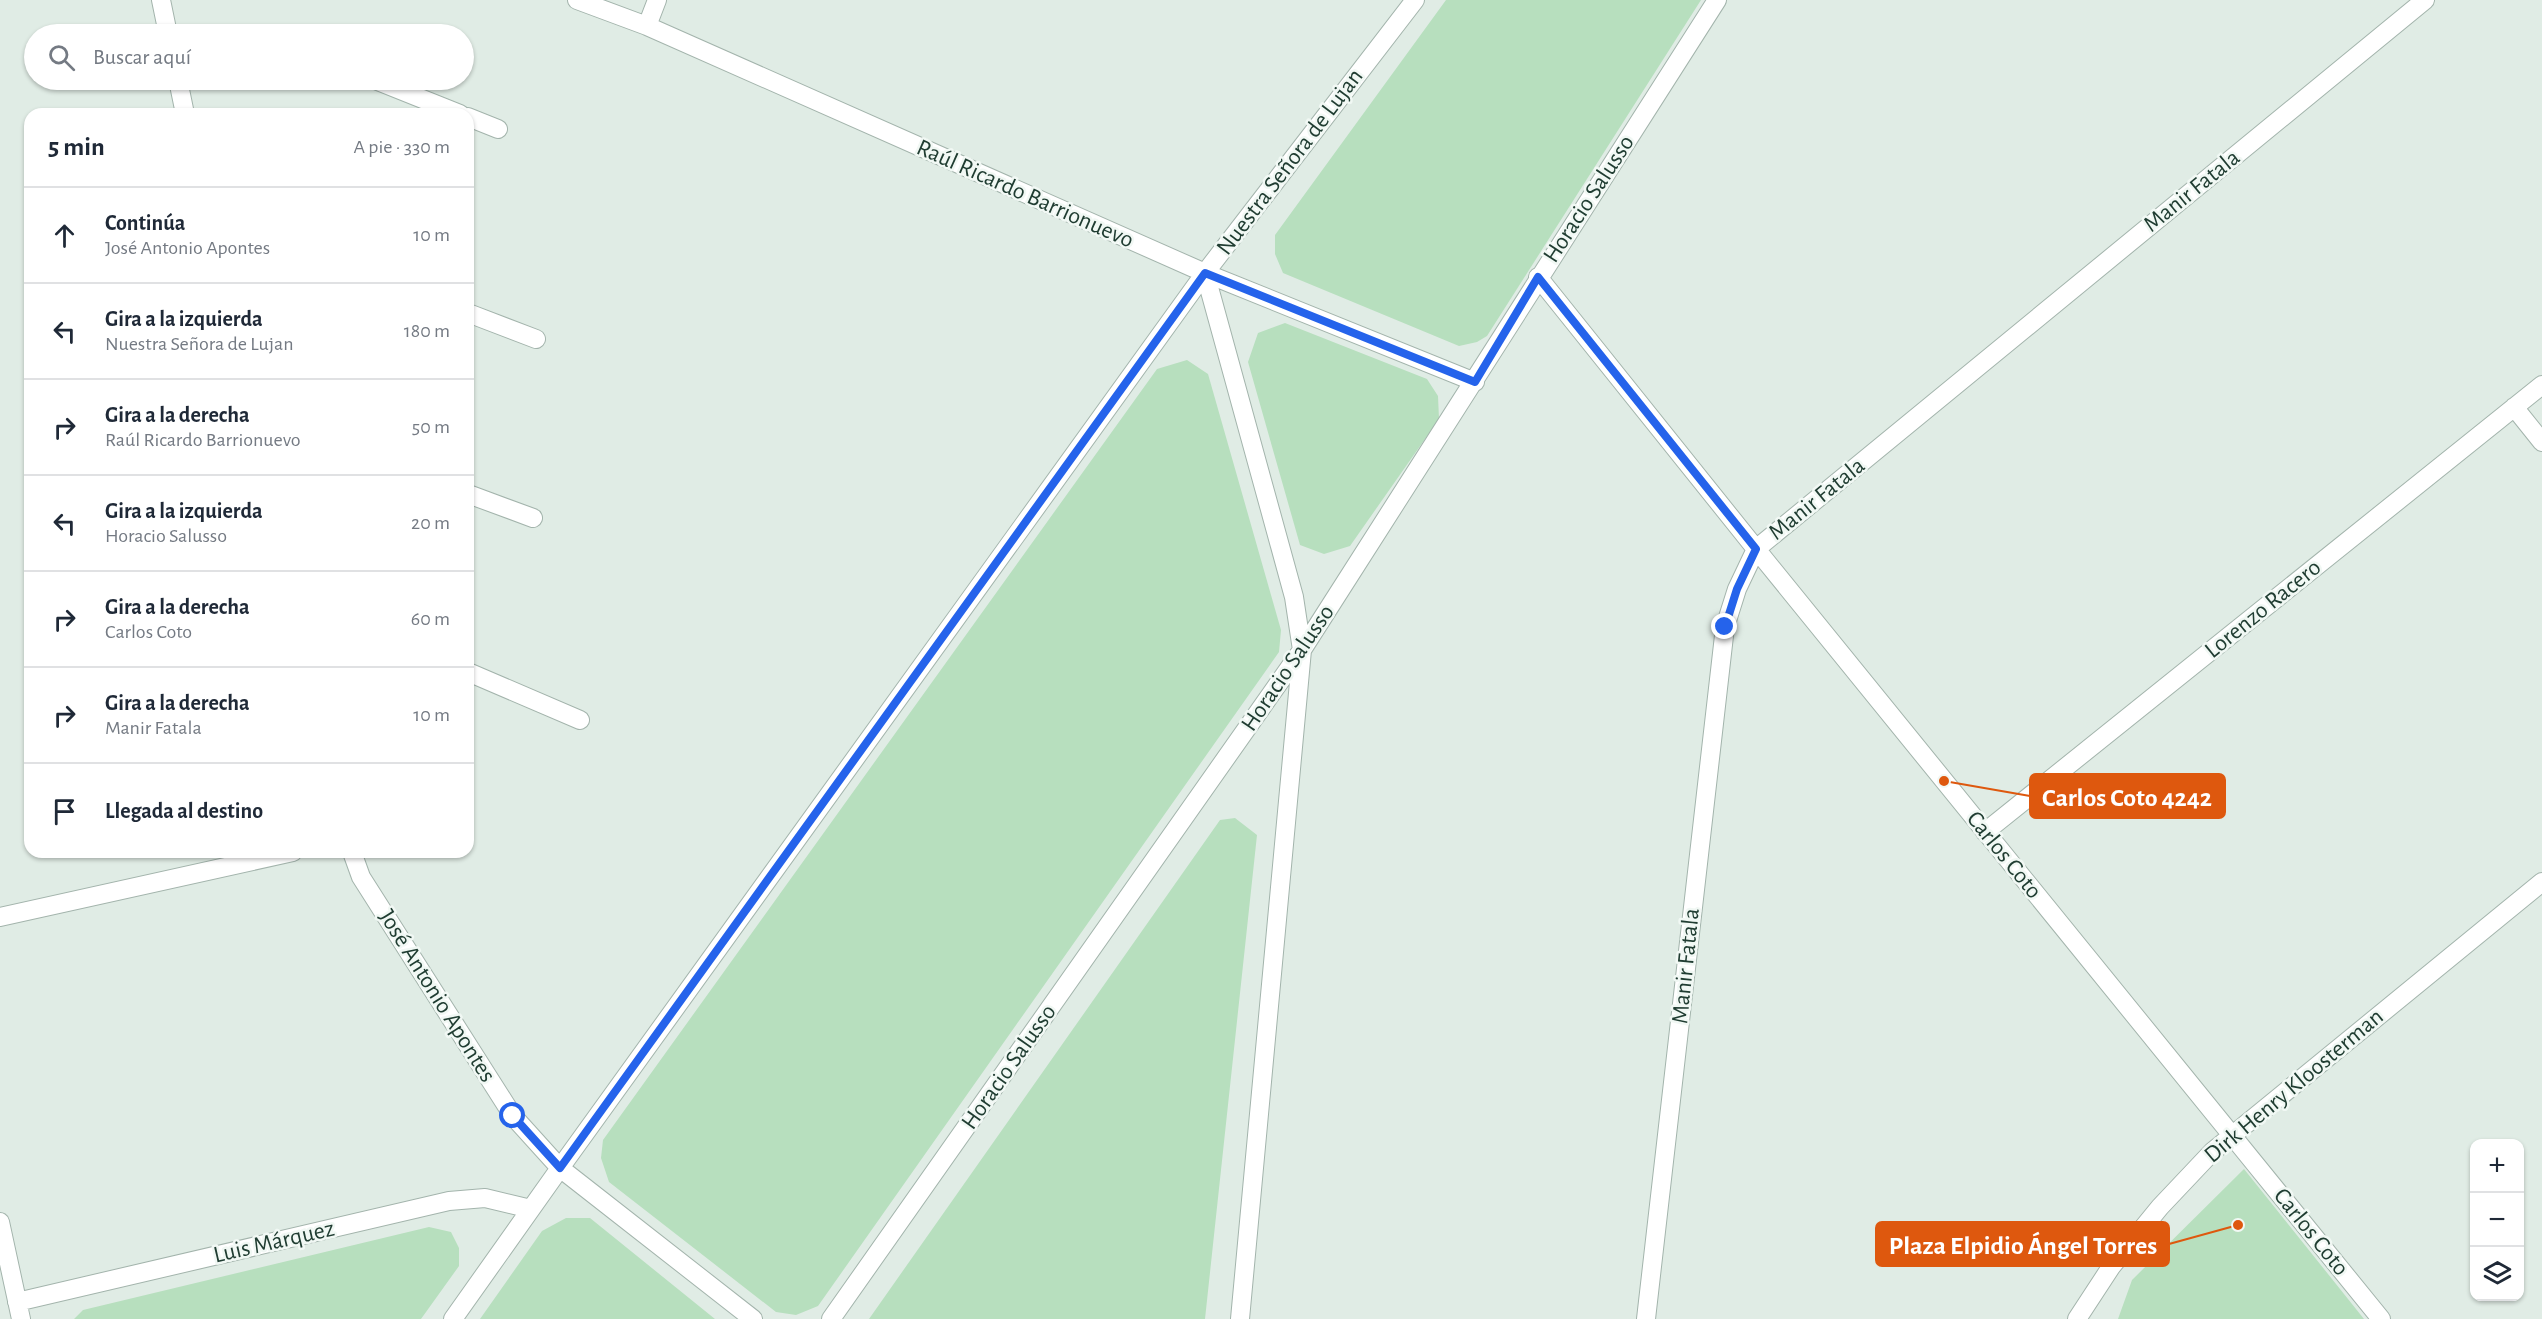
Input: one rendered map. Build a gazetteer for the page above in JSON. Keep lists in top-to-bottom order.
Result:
{
  "streets": {
    "street": [
      "Nuestra Señora de Lujan",
      "Manir Fatala",
      "Raúl Ricardo Barrionuevo",
      "Horacio Salusso",
      "Lorenzo Racero",
      "Carlos Coto",
      "José Antonio Apontes",
      "Dirk Henry Kloosterman",
      "Luis Márquez"
    ]
  },
  "crossings": [
    ["Nuestra Señora de Lujan", "Raúl Ricardo Barrionuevo"],
    ["Nuestra Señora de Lujan", "José Antonio Apontes"],
    ["Nuestra Señora de Lujan", "Luis Márquez"],
    ["Manir Fatala", "Carlos Coto"],
    ["Raúl Ricardo Barrionuevo", "Horacio Salusso"],
    ["Horacio Salusso", "Carlos Coto"],
    ["Lorenzo Racero", "Carlos Coto"],
    ["Carlos Coto", "Dirk Henry Kloosterman"]
  ],
  "places": ["Carlos Coto 4242", "Plaza Elpidio Ángel Torres"],
  "page": {
    "search": "Buscar aquí",
    "heading": ["5 min", "A pie · 330 m"],
    "list": [
      ["Continúa", "José Antonio Apontes", "10 m"],
      ["Gira a la izquierda", "Nuestra Señora de Lujan", "180 m"],
      ["Gira a la derecha", "Raúl Ricardo Barrionuevo", "50 m"],
      ["Gira a la izquierda", "Horacio Salusso", "20 m"],
      ["Gira a la derecha", "Carlos Coto", "60 m"],
      ["Gira a la derecha", "Manir Fatala", "10 m"],
      "Llegada al destino"
    ],
    "map_buttons": ["+", "−"]
  }
}
